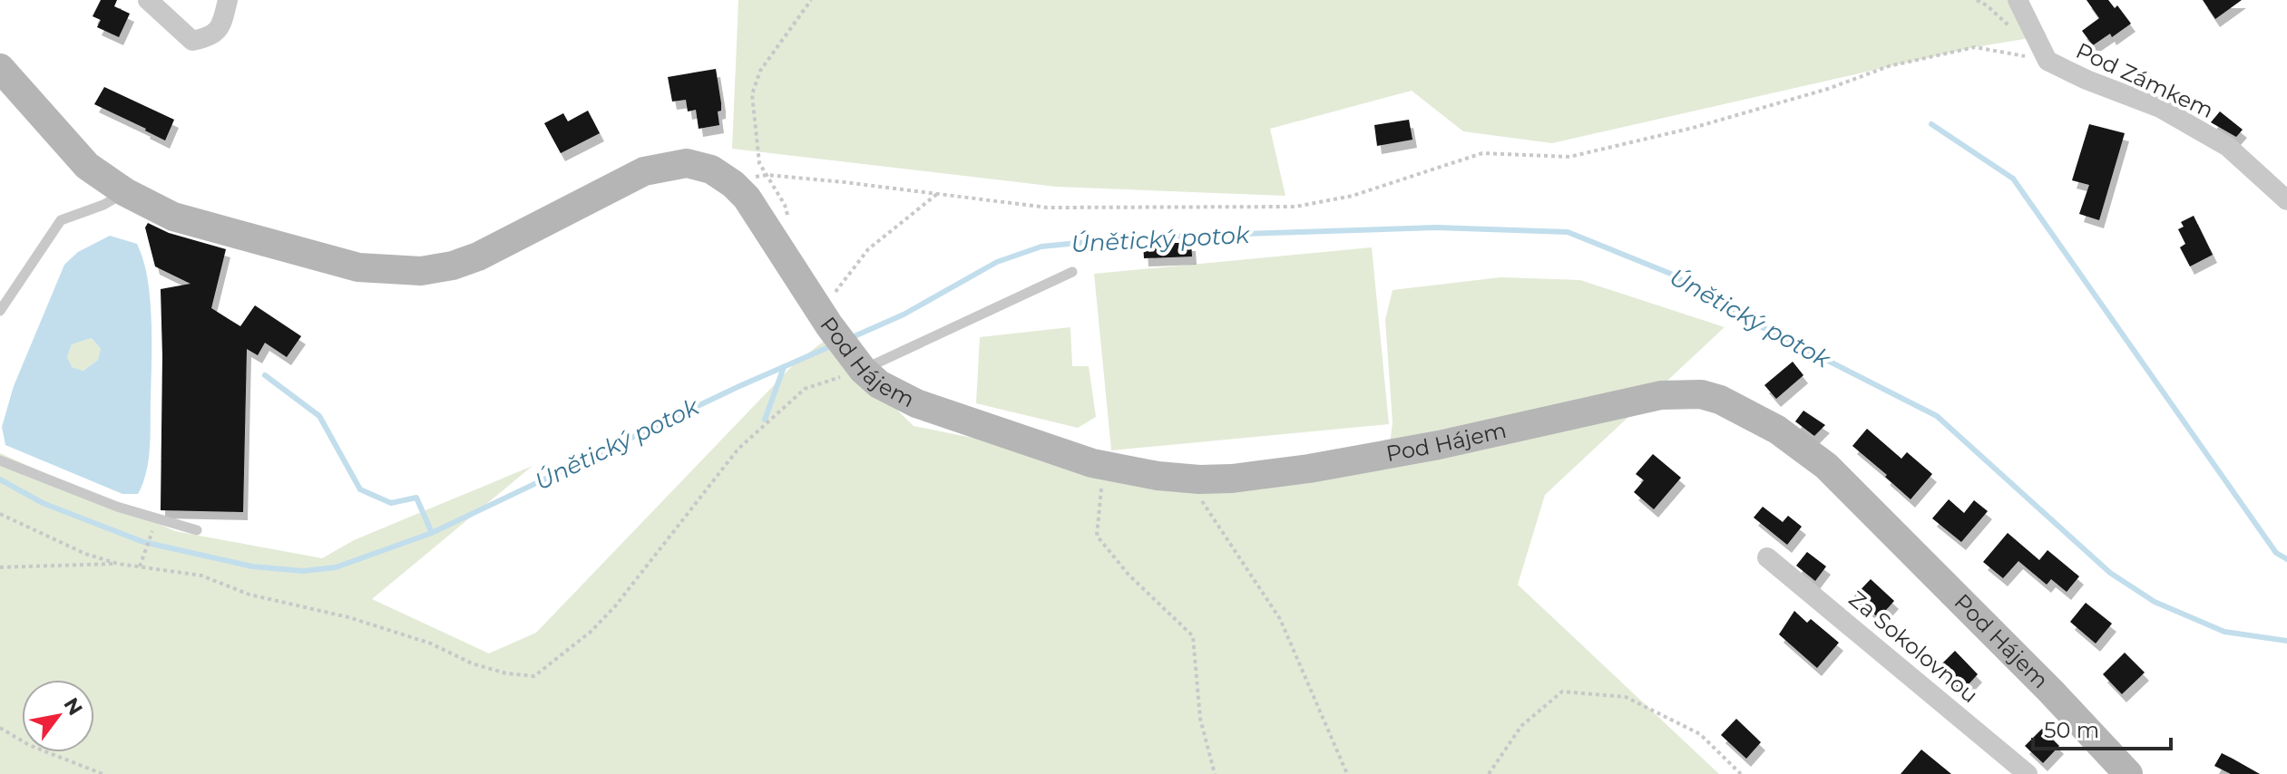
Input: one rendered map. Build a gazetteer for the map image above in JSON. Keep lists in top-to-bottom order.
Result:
{
  "streets": {
    "street": ["Pod Zámkem", "Pod Hájem", "Za Sokolovnou"]
  },
  "water": ["Únětický potok"],
  "scale_bar": "50 m",
  "north": "top right"
}
